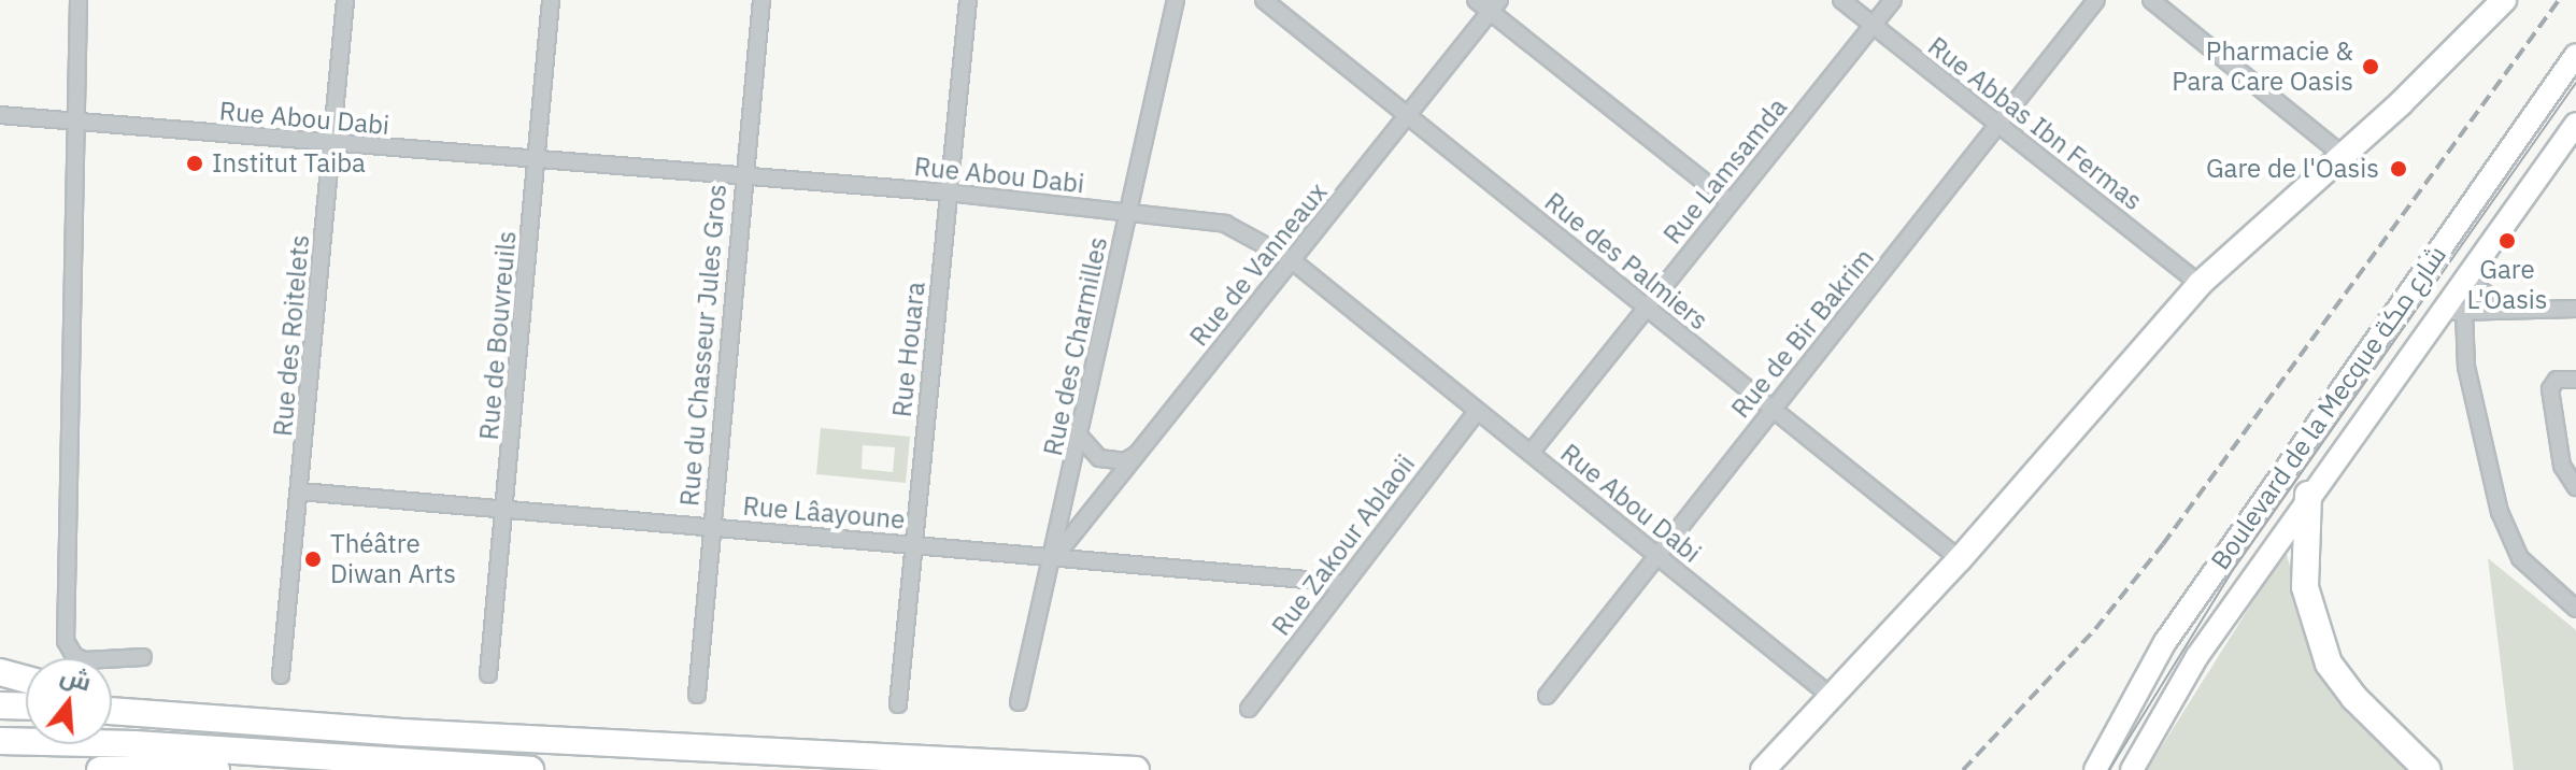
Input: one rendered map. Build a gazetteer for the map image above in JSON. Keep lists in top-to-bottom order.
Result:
{
  "streets": {
    "main road": ["Boulevard de la Mecque شارع مكة"],
    "street": [
      "Rue Abou Dabi",
      "Rue Abbas Ibn Fermas",
      "Rue Lamsamda",
      "Rue des Palmiers",
      "Rue de Vanneaux",
      "Rue de Bir Bakrim",
      "Rue des Roitelets",
      "Rue de Bouvreuils",
      "Rue du Chasseur Jules Gros",
      "Rue des Charmilles",
      "Rue Houara",
      "Rue Lâayoune",
      "Rue Zakour Ablaoii"
    ]
  },
  "crossings": [
    ["Rue Abou Dabi", "Rue Lamsamda"],
    ["Rue Abou Dabi", "Rue de Vanneaux"],
    ["Rue Abou Dabi", "Rue de Bir Bakrim"],
    ["Rue Abou Dabi", "Rue des Roitelets"],
    ["Rue Abou Dabi", "Rue de Bouvreuils"],
    ["Rue Abou Dabi", "Rue du Chasseur Jules Gros"],
    ["Rue Abou Dabi", "Rue des Charmilles"],
    ["Rue Abou Dabi", "Rue Houara"],
    ["Rue Abou Dabi", "Rue Zakour Ablaoii"],
    ["Rue Abbas Ibn Fermas", "Rue Lamsamda"],
    ["Rue Abbas Ibn Fermas", "Rue de Bir Bakrim"],
    ["Rue Lamsamda", "Rue des Palmiers"],
    ["Rue des Palmiers", "Rue de Vanneaux"],
    ["Rue des Palmiers", "Rue de Bir Bakrim"],
    ["Rue de Vanneaux", "Rue des Charmilles"],
    ["Rue de Vanneaux", "Rue Lâayoune"],
    ["Rue des Roitelets", "Rue Lâayoune"],
    ["Rue de Bouvreuils", "Rue Lâayoune"],
    ["Rue du Chasseur Jules Gros", "Rue Lâayoune"],
    ["Rue des Charmilles", "Rue Lâayoune"],
    ["Rue Houara", "Rue Lâayoune"],
    ["Rue Lâayoune", "Rue Zakour Ablaoii"]
  ],
  "places": [
    "Pharmacie & Para Care Oasis",
    "Institut Taiba",
    "Gare de l'Oasis",
    "Gare L'Oasis",
    "Théâtre Diwan Arts"
  ],
  "north": "top"
}
